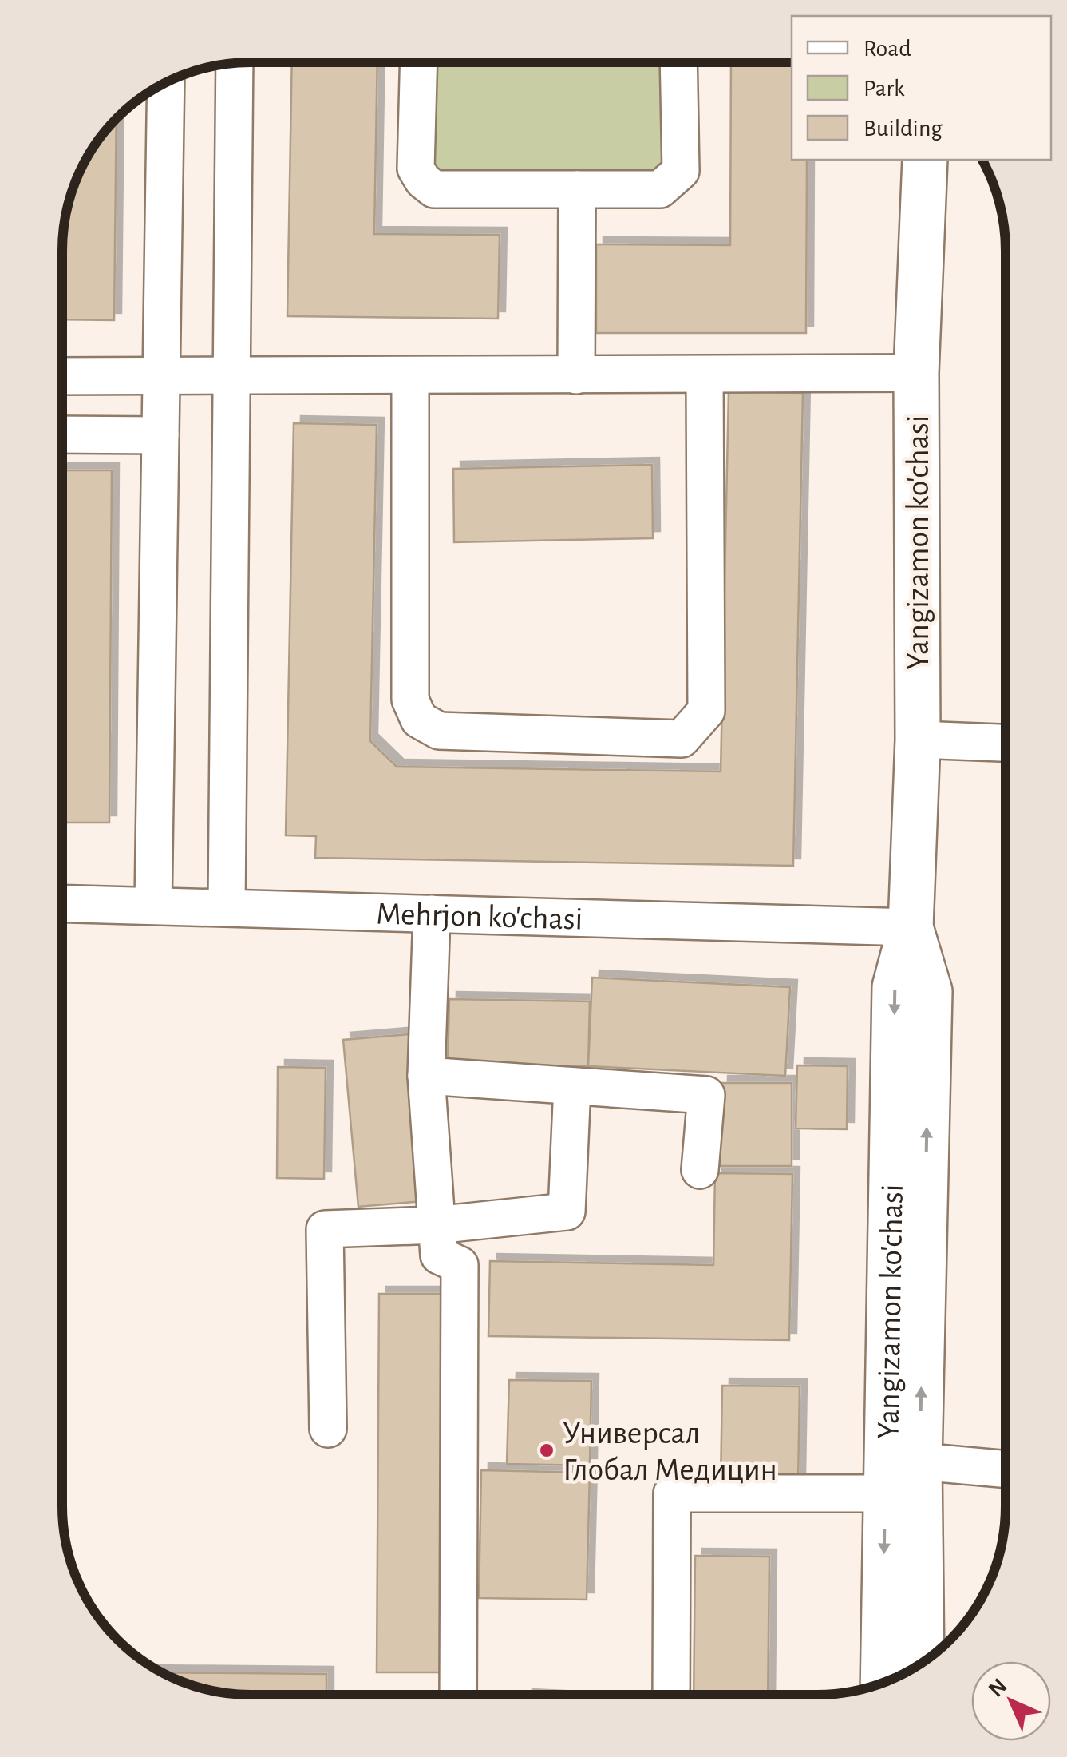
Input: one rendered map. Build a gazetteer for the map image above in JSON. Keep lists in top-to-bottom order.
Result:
{
  "streets": {
    "main road": ["Yangizamon ko'chasi"],
    "street": ["Mehrjon ko'chasi"]
  },
  "crossings": [
    ["Yangizamon ko'chasi", "Mehrjon ko'chasi"]
  ],
  "places": ["Универсал Глобал Медицин"],
  "legend": ["Road", "Park", "Building"],
  "north": "top left"
}
